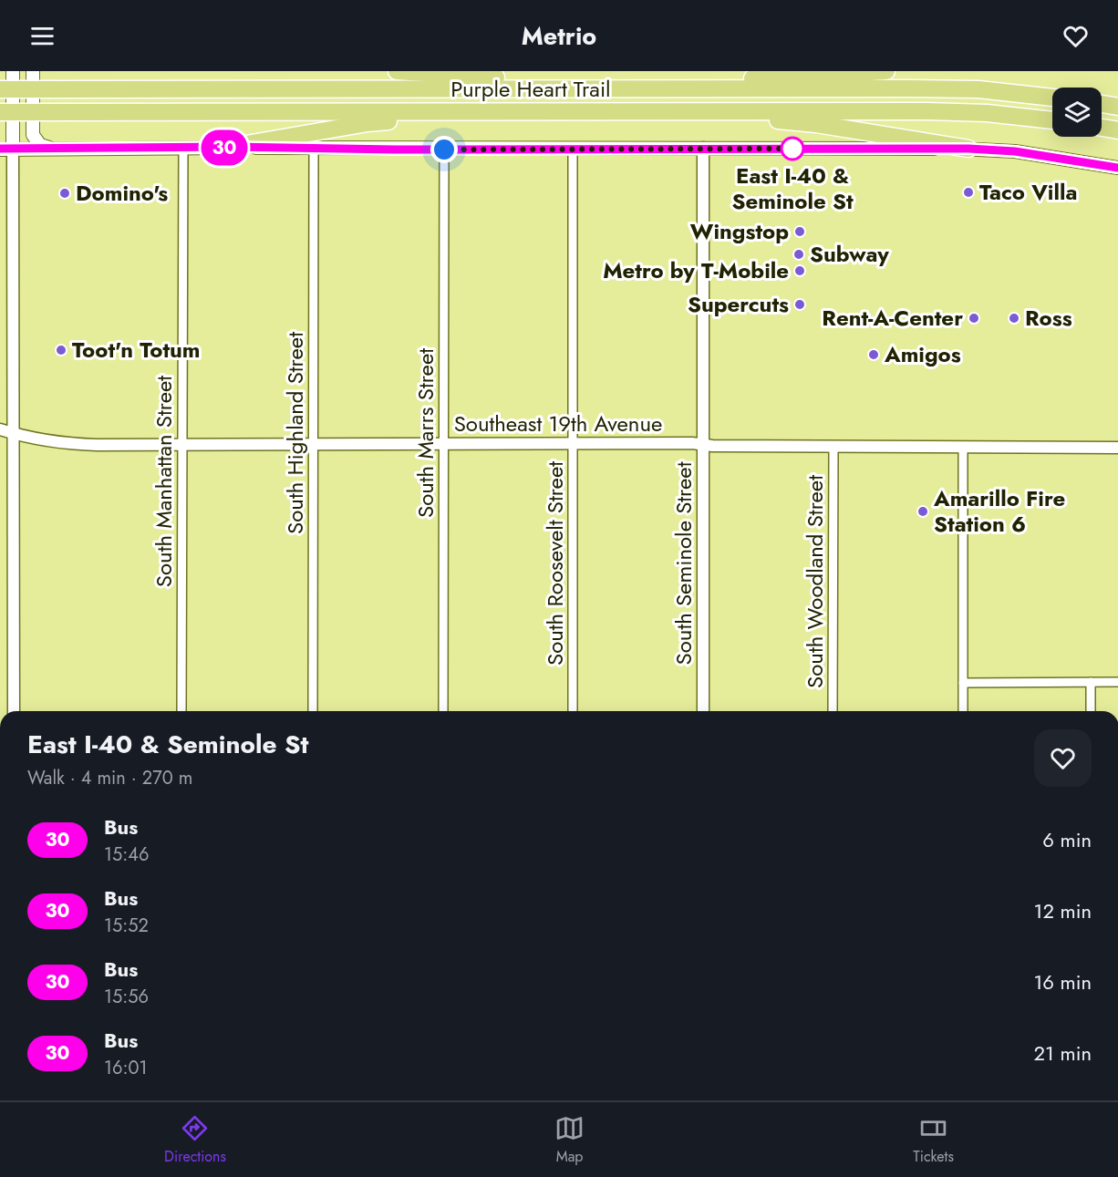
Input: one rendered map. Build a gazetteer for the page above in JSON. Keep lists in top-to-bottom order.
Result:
{
  "streets": {
    "highway": ["Purple Heart Trail"],
    "street": [
      "Southeast 19th Avenue",
      "South Highland Street",
      "South Marrs Street",
      "South Manhattan Street",
      "South Roosevelt Street",
      "South Seminole Street",
      "South Woodland Street"
    ]
  },
  "crossings": [
    ["Southeast 19th Avenue", "South Highland Street"],
    ["Southeast 19th Avenue", "South Marrs Street"],
    ["Southeast 19th Avenue", "South Manhattan Street"],
    ["Southeast 19th Avenue", "South Roosevelt Street"],
    ["Southeast 19th Avenue", "South Seminole Street"],
    ["Southeast 19th Avenue", "South Woodland Street"]
  ],
  "places": [
    "East I-40 & Seminole St",
    "Taco Villa",
    "Domino's",
    "Wingstop",
    "Subway",
    "Metro by T-Mobile",
    "Supercuts",
    "Rent-A-Center",
    "Ross",
    "Toot'n Totum",
    "Amigos",
    "Amarillo Fire Station 6"
  ],
  "lines": ["bus line 30"],
  "page": {
    "header": "Metrio",
    "on_map": "30",
    "heading": ["East I-40 & Seminole St", "Walk · 4 min · 270 m"],
    "list": [
      {
        "mark": "30",
        "name": "Bus",
        "note": "15:46",
        "value": "6 min"
      },
      {
        "mark": "30",
        "name": "Bus",
        "note": "15:52",
        "value": "12 min"
      },
      {
        "mark": "30",
        "name": "Bus",
        "note": "15:56",
        "value": "16 min"
      },
      {
        "mark": "30",
        "name": "Bus",
        "note": "16:01",
        "value": "21 min"
      }
    ],
    "tabs": ["Directions", "Map", "Tickets"]
  }
}
